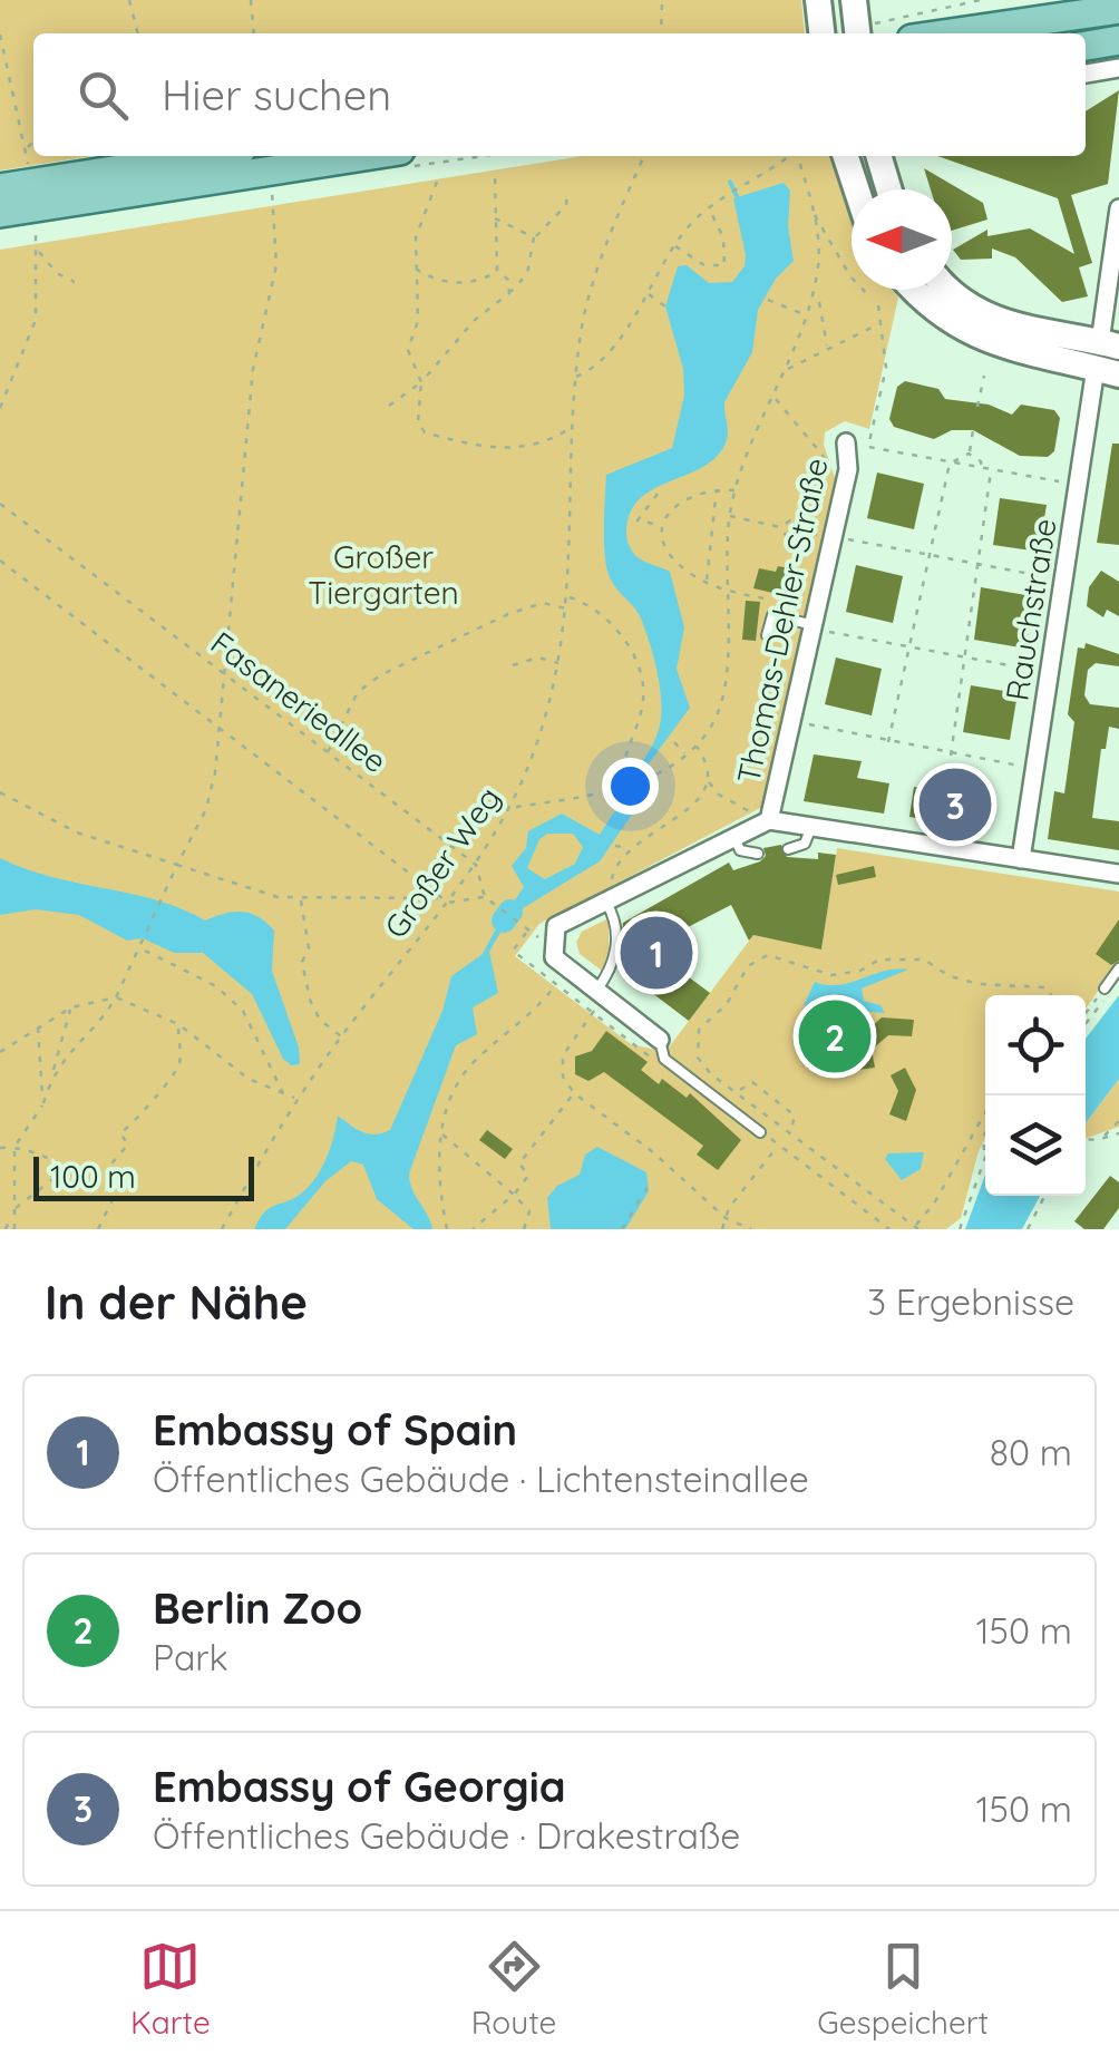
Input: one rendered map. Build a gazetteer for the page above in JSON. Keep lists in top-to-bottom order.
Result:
{
  "streets": {
    "street": ["Rauchstraße", "Thomas-Dehler-Straße"],
    "path": ["Fasanerieallee", "Großer Weg"]
  },
  "crossings": [
    ["Fasanerieallee", "Großer Weg"]
  ],
  "parks": ["Großer Tiergarten"],
  "scale_bar": "100 m",
  "north": "left",
  "page": {
    "search": "Hier suchen",
    "pins": ["3", "1", "2"],
    "scale": "100 m",
    "heading": ["In der Nähe", "3 Ergebnisse"],
    "list": [
      {
        "mark": "1",
        "name": "Embassy of Spain",
        "note": "Öffentliches Gebäude · Lichtensteinallee",
        "value": "80 m"
      },
      {
        "mark": "2",
        "name": "Berlin Zoo",
        "note": "Park",
        "value": "150 m"
      },
      {
        "mark": "3",
        "name": "Embassy of Georgia",
        "note": "Öffentliches Gebäude · Drakestraße",
        "value": "150 m"
      }
    ],
    "nav": ["Karte", "Route", "Gespeichert"]
  }
}
